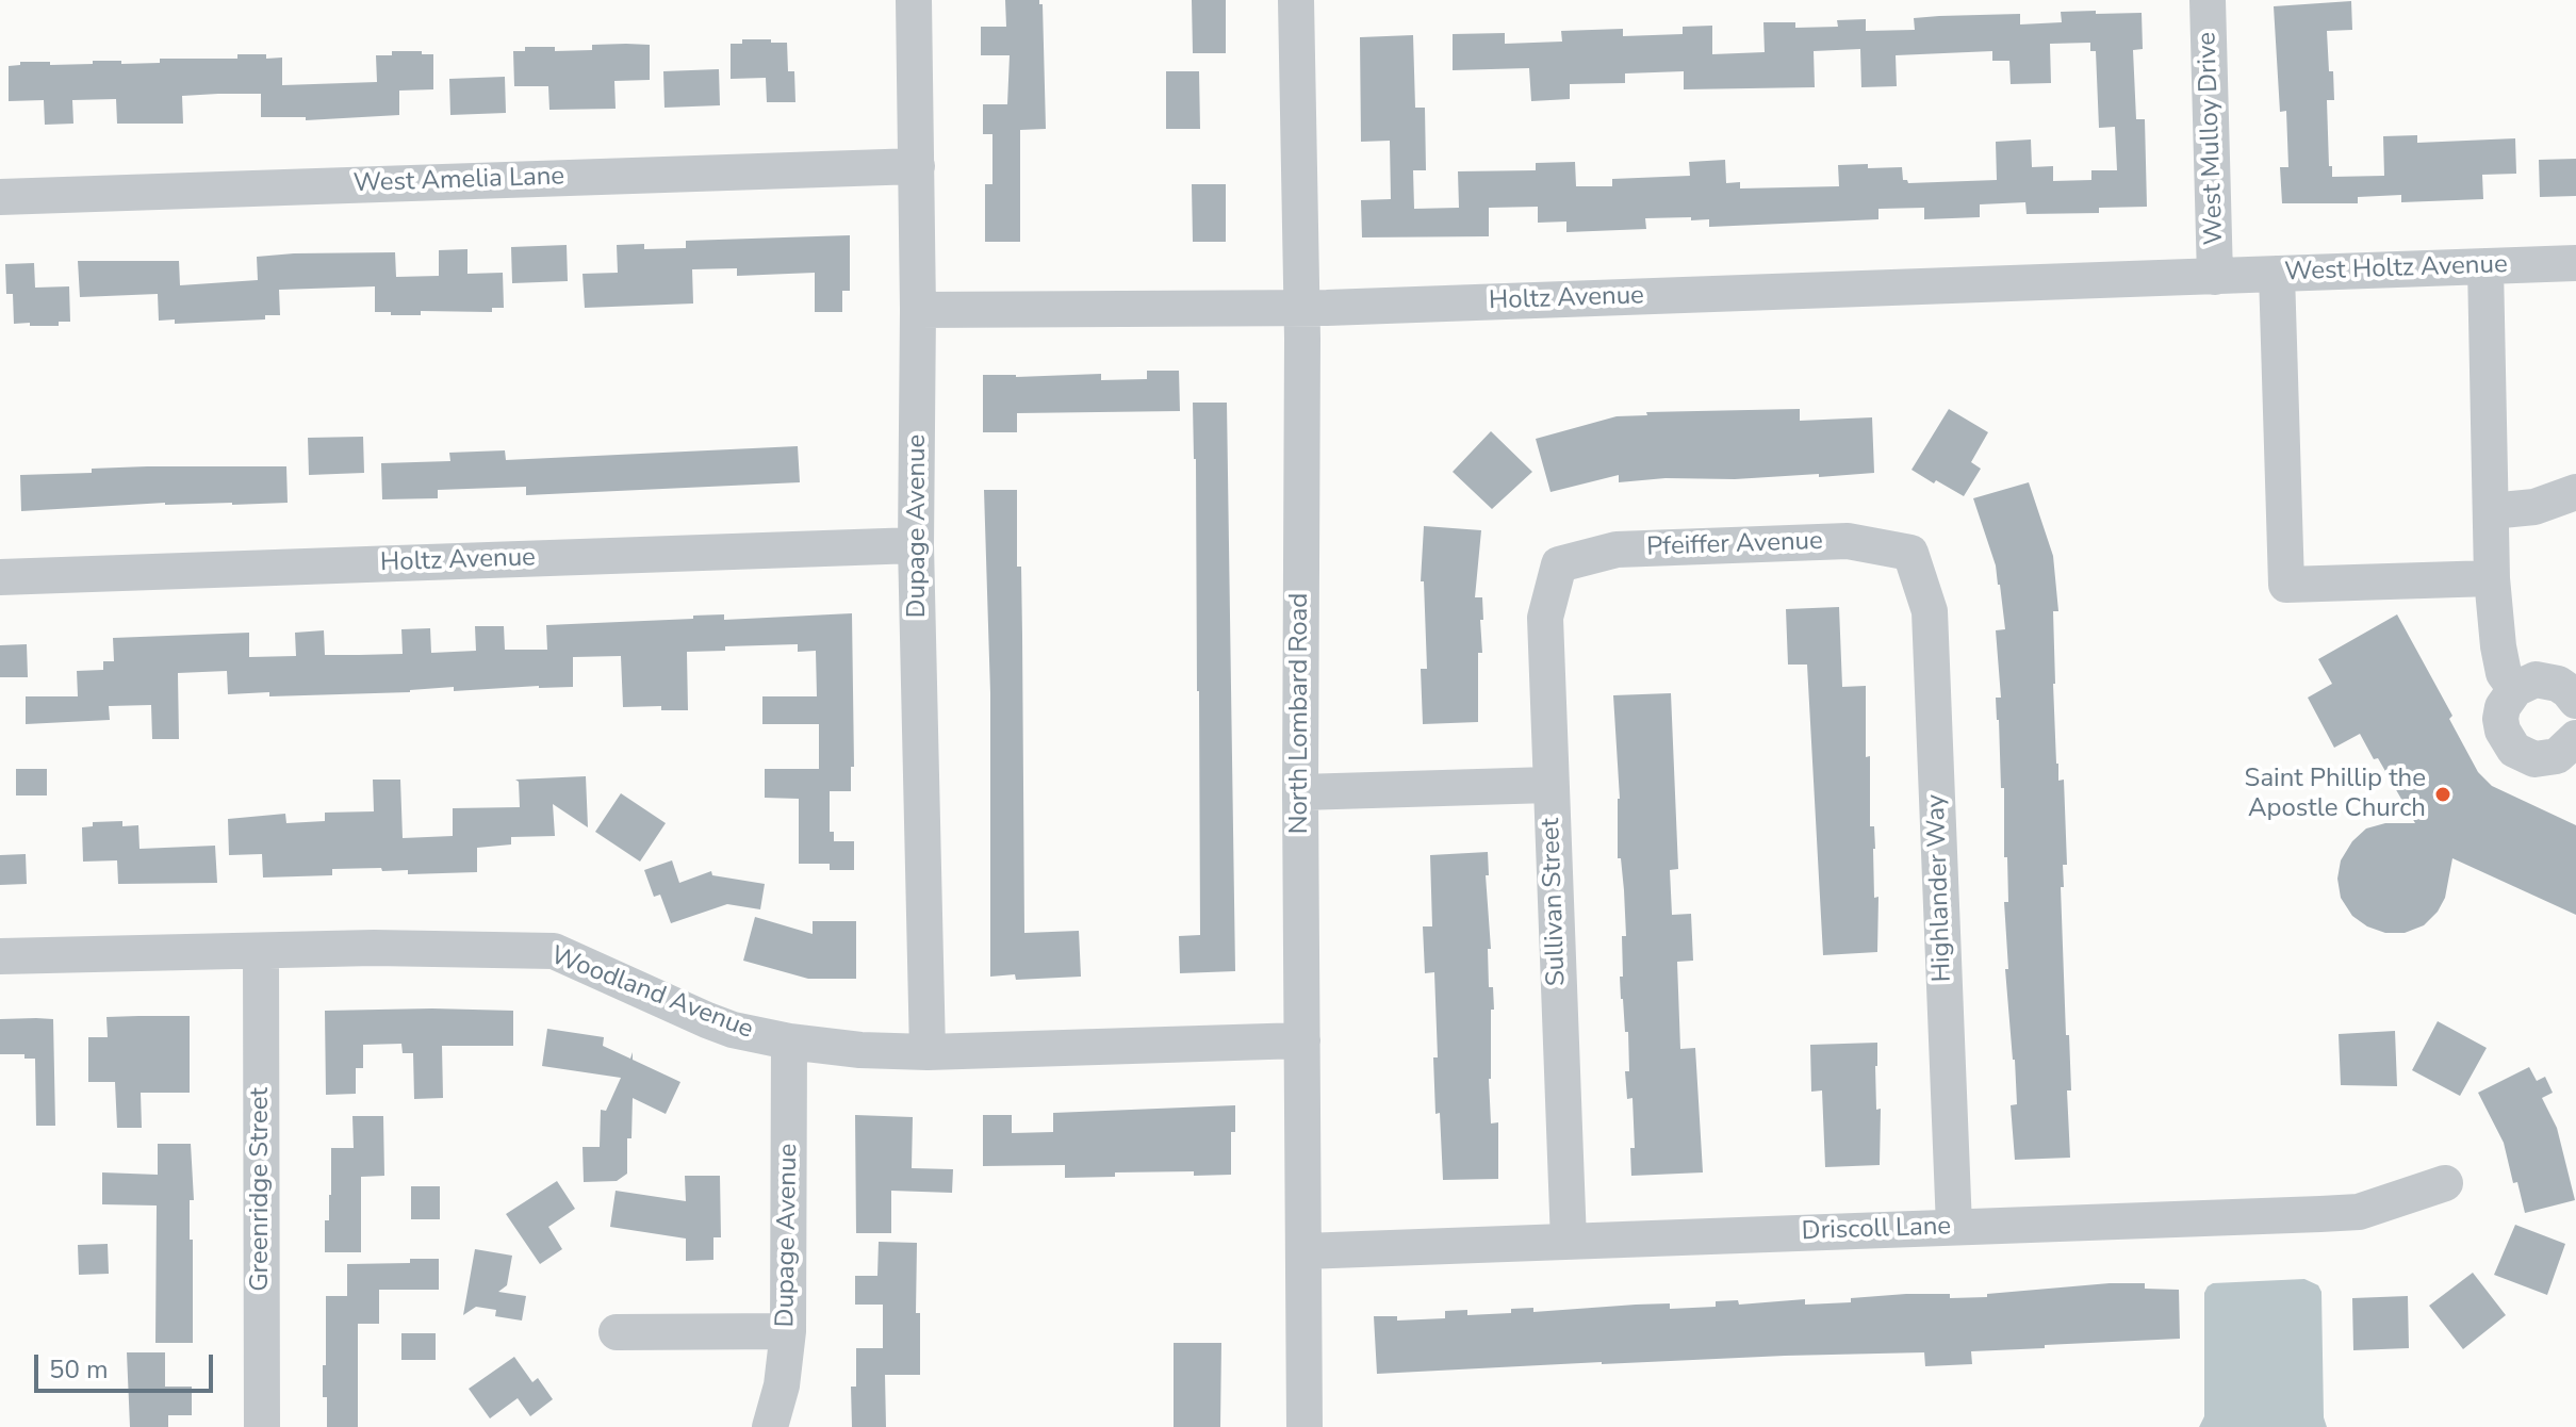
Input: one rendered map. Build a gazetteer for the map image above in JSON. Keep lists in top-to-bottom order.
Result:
{
  "streets": {
    "street": [
      "West Mulloy Drive",
      "West Amelia Lane",
      "West Holtz Avenue",
      "Holtz Avenue",
      "Dupage Avenue",
      "Pfeiffer Avenue",
      "North Lombard Road",
      "Highlander Way",
      "Sullivan Street",
      "Woodland Avenue",
      "Greenridge Street",
      "Driscoll Lane"
    ]
  },
  "crossings": [
    ["West Mulloy Drive", "West Holtz Avenue"],
    ["West Mulloy Drive", "Holtz Avenue"],
    ["West Amelia Lane", "Dupage Avenue"],
    ["West Holtz Avenue", "Holtz Avenue"],
    ["Holtz Avenue", "Dupage Avenue"],
    ["Holtz Avenue", "North Lombard Road"],
    ["Dupage Avenue", "Woodland Avenue"],
    ["Pfeiffer Avenue", "Highlander Way"],
    ["Pfeiffer Avenue", "Sullivan Street"],
    ["North Lombard Road", "Woodland Avenue"],
    ["North Lombard Road", "Driscoll Lane"],
    ["Highlander Way", "Driscoll Lane"],
    ["Sullivan Street", "Driscoll Lane"],
    ["Woodland Avenue", "Greenridge Street"]
  ],
  "places": ["Saint Phillip the Apostle Church"],
  "scale_bar": "50 m"
}
